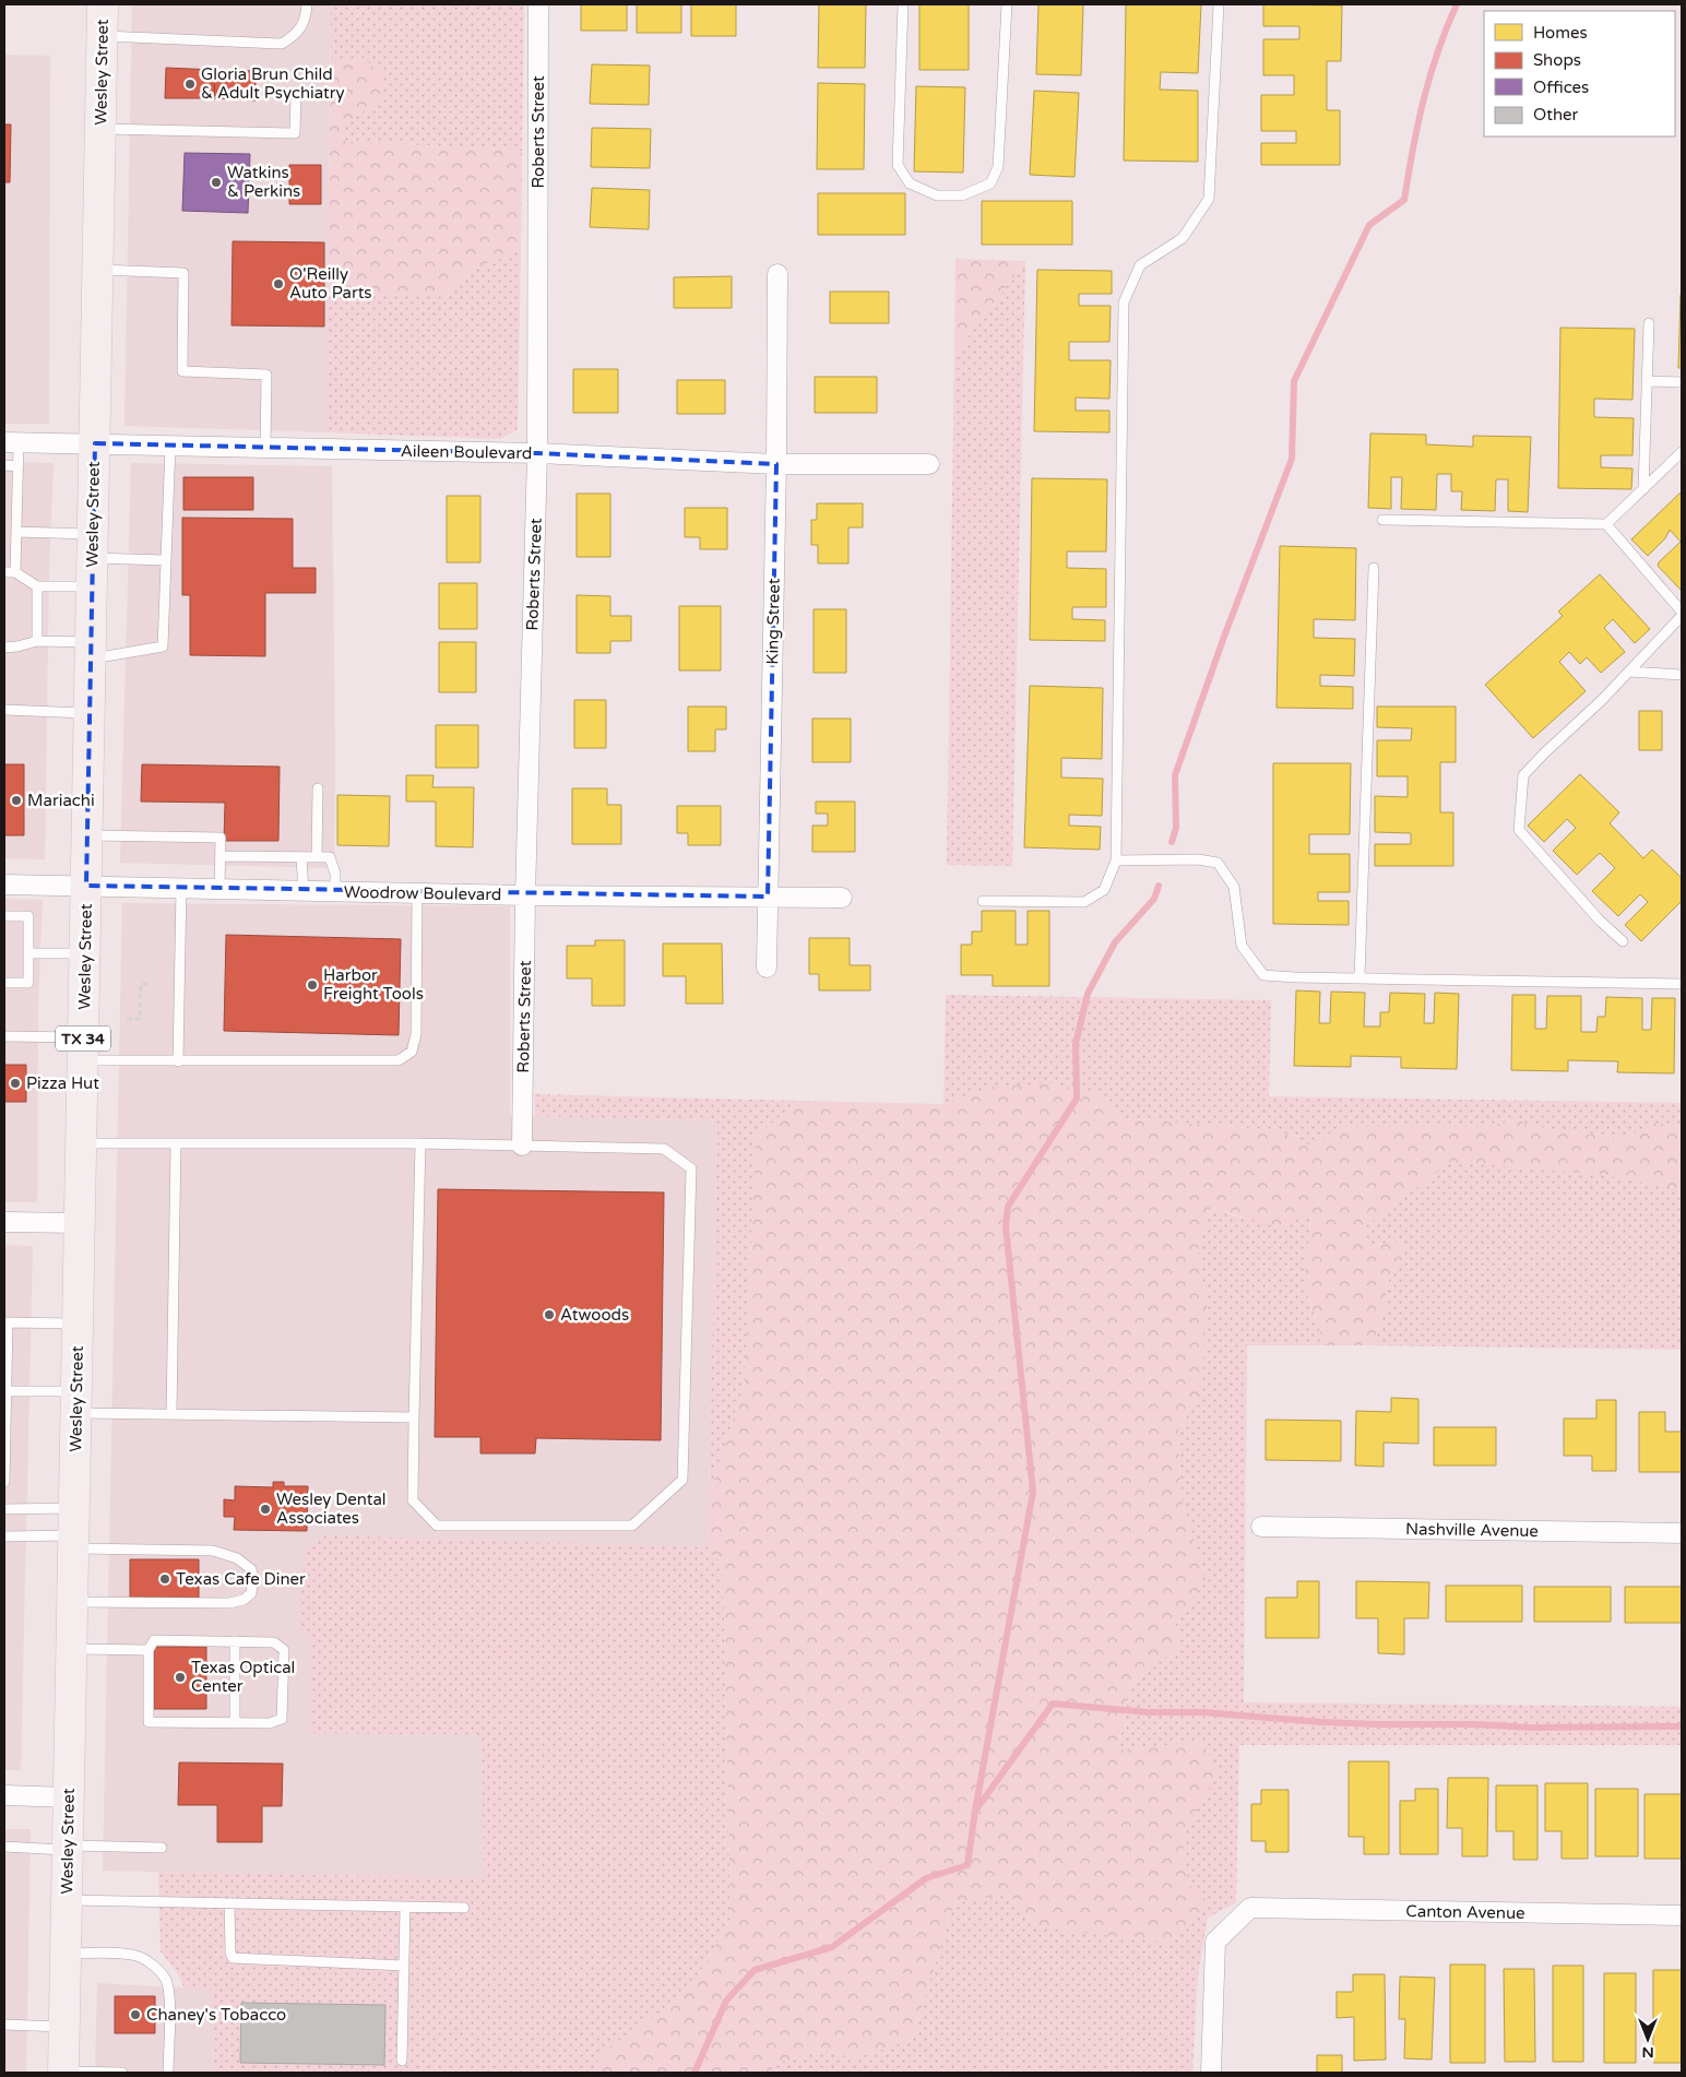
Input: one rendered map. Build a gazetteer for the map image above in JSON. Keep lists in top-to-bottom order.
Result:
{
  "streets": {
    "main road": ["Wesley Street", "TX 34"],
    "street": [
      "Roberts Street",
      "Aileen Boulevard",
      "King Street",
      "Woodrow Boulevard",
      "Nashville Avenue",
      "Canton Avenue"
    ]
  },
  "crossings": [
    ["Wesley Street", "Aileen Boulevard"],
    ["Wesley Street", "Woodrow Boulevard"],
    ["Roberts Street", "Aileen Boulevard"],
    ["Roberts Street", "Woodrow Boulevard"],
    ["Aileen Boulevard", "King Street"],
    ["King Street", "Woodrow Boulevard"]
  ],
  "places": [
    "Gloria Brun Child & Adult Psychiatry",
    "Watkins & Perkins",
    "O'Reilly Auto Parts",
    "Mariachi",
    "Harbor Freight Tools",
    "Pizza Hut",
    "Atwoods",
    "Wesley Dental Associates",
    "Texas Cafe Diner",
    "Texas Optical Center",
    "Chaney's Tobacco"
  ],
  "legend": [
    "Homes",
    "Shops",
    "Offices",
    "Other"
  ],
  "north": "bottom"
}
